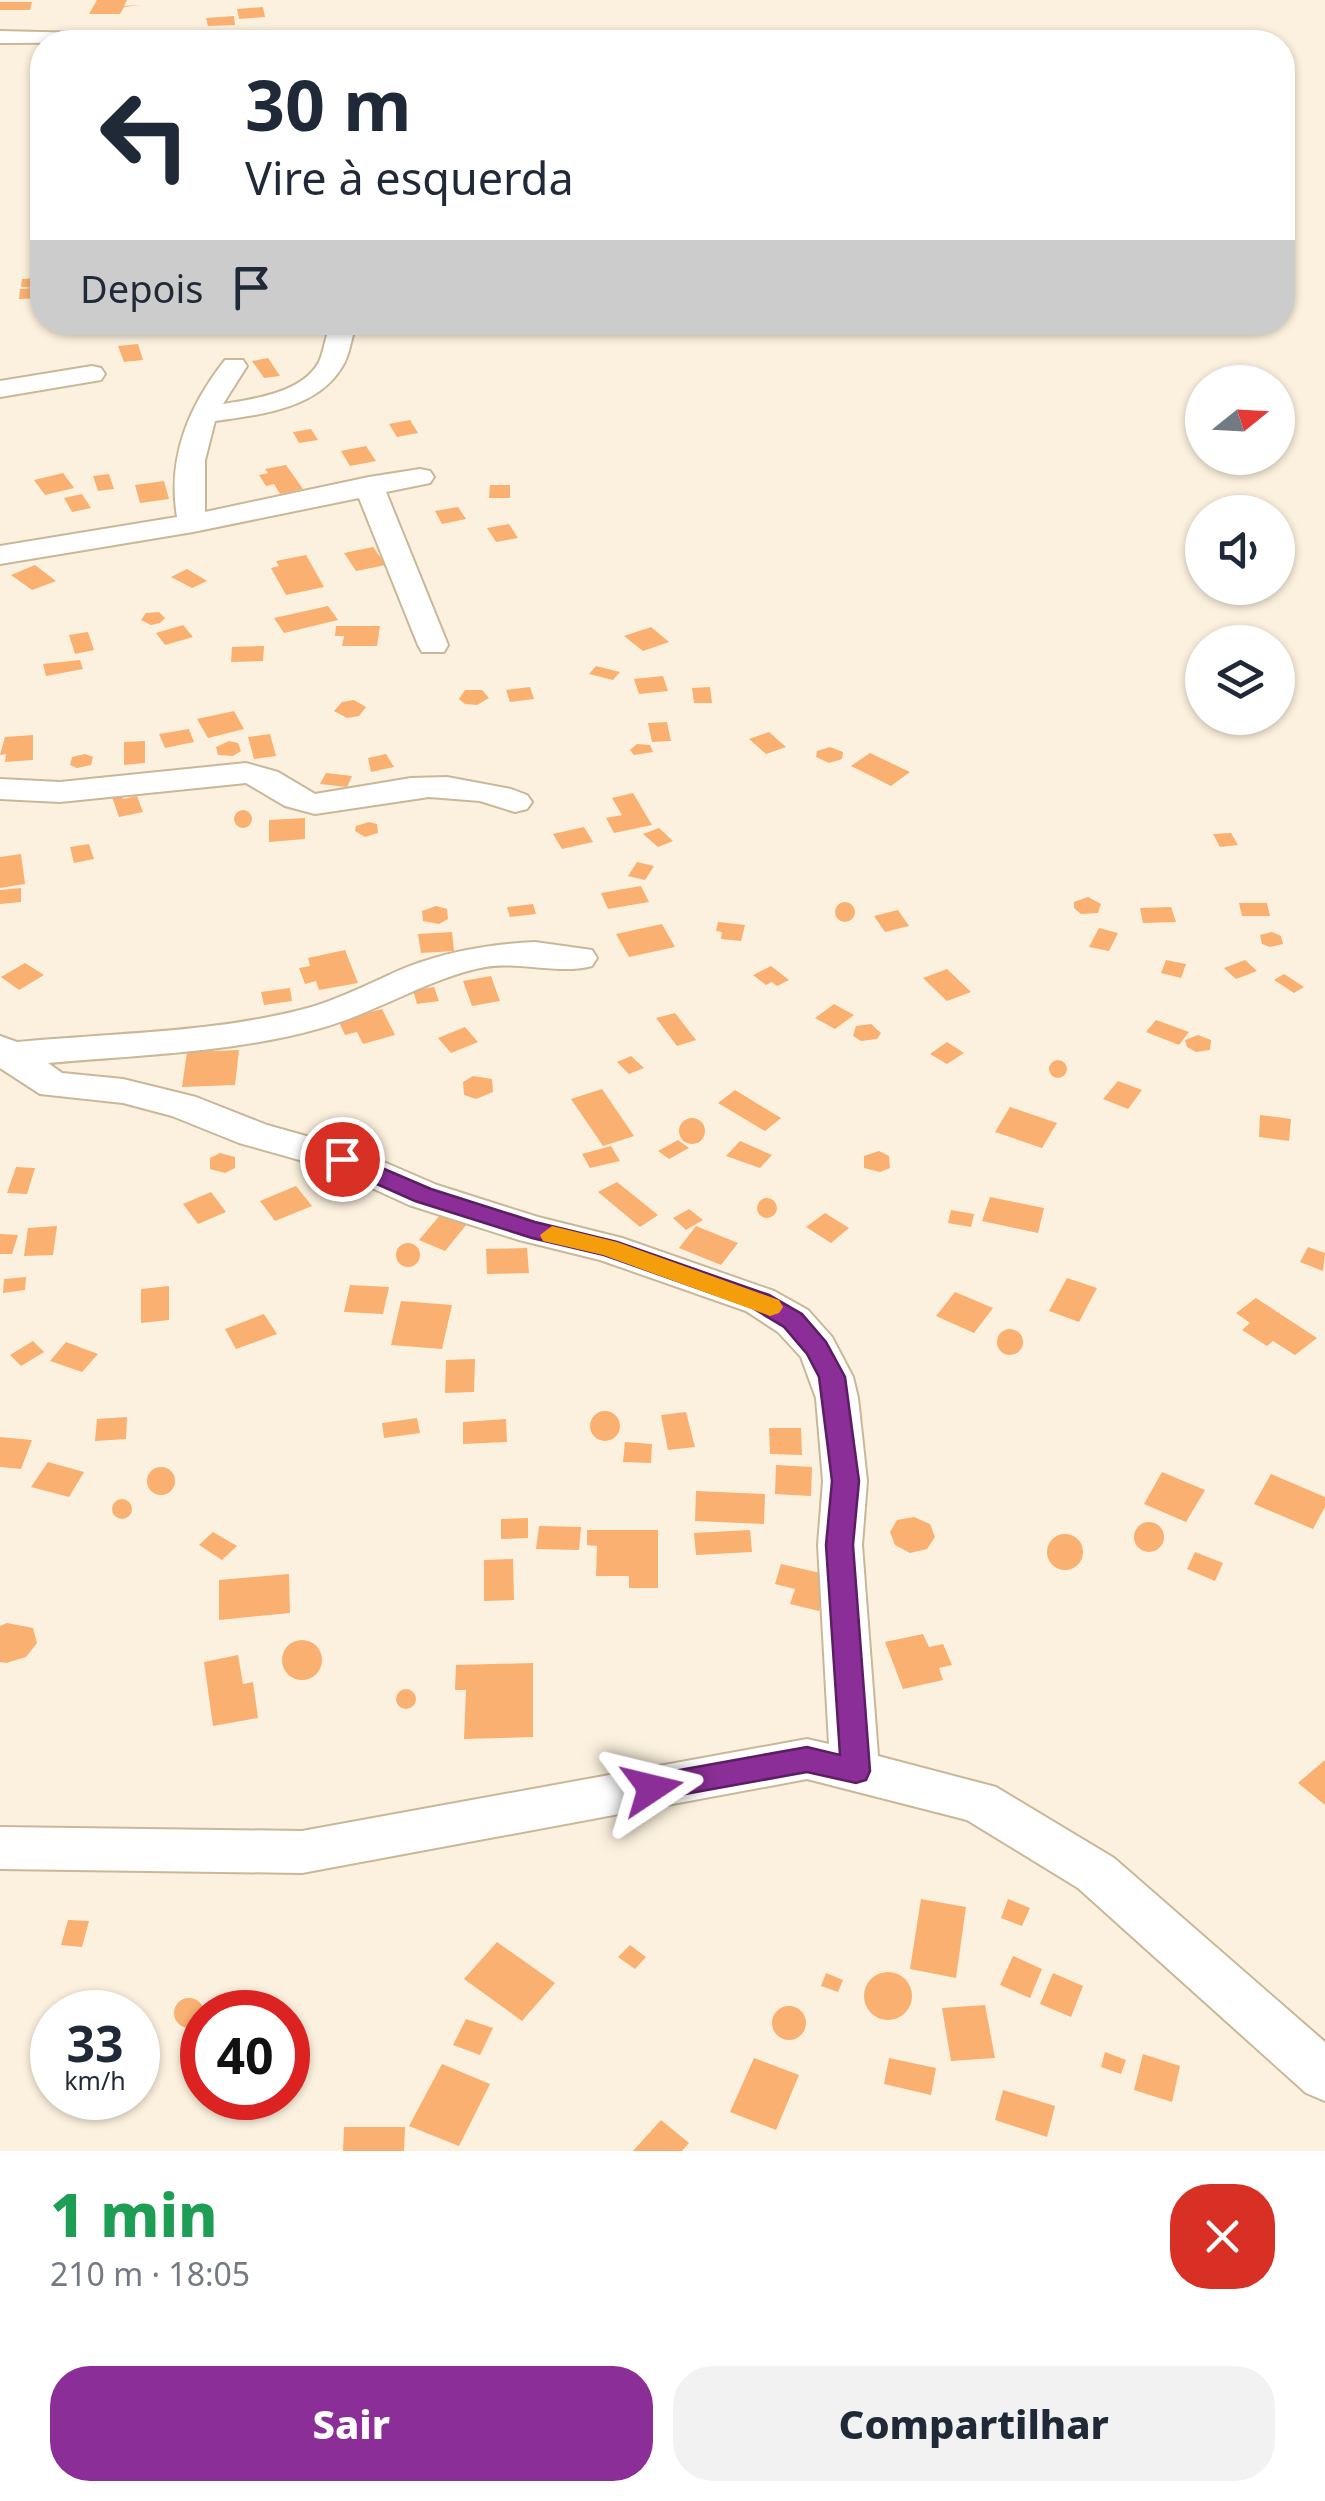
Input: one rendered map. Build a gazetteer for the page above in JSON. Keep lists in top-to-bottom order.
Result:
{
  "north": "right",
  "page": {
    "turn": ["30 m", "Vire à esquerda"],
    "then": "Depois",
    "speed": "33 km/h",
    "limit": "40",
    "heading": ["1 min", "210 m · 18:05"],
    "buttons": ["Sair", "Compartilhar"]
  }
}
